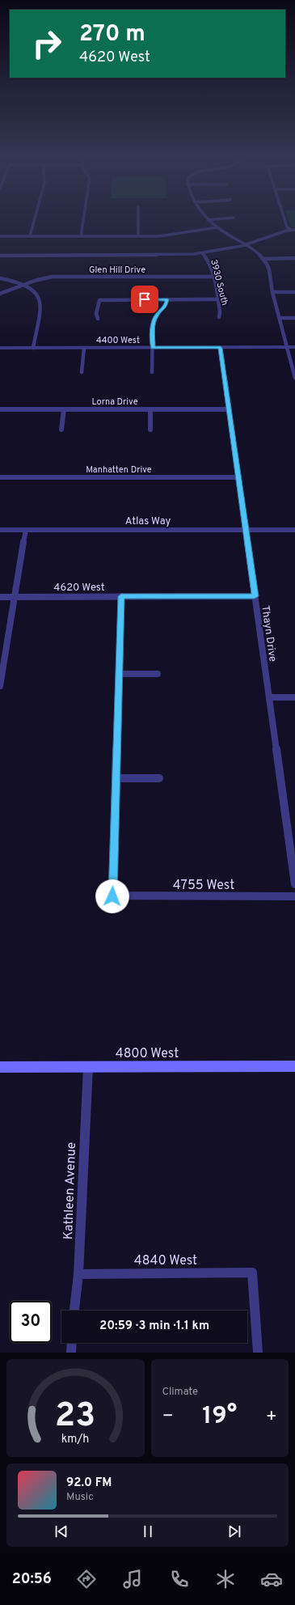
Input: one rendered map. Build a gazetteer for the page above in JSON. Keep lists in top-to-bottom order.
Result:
{
  "streets": {
    "main road": ["4800 West"],
    "street": [
      "Glen Hill Drive",
      "3930 South",
      "4400 West",
      "Lorna Drive",
      "Manhatten Drive",
      "Atlas Way",
      "4620 West",
      "Thayn Drive",
      "4755 West",
      "Kathleen Avenue",
      "4840 West"
    ]
  },
  "crossings": [
    ["Glen Hill Drive", "3930 South"],
    ["4400 West", "Thayn Drive"],
    ["Lorna Drive", "Thayn Drive"],
    ["Manhatten Drive", "Thayn Drive"],
    ["Atlas Way", "Thayn Drive"],
    ["4620 West", "Thayn Drive"],
    ["4800 West", "Kathleen Avenue"],
    ["Kathleen Avenue", "4840 West"]
  ],
  "page": {
    "turn": ["270 m", "4620 West"],
    "limit": "30",
    "trip": "20:59 · 3 min · 1.1 km",
    "tile": "Climate",
    "heat": ["−", "19°", "+"],
    "song": ["92.0 FM", "Music"],
    "tabs": "20:56",
    "gauge": ["23", "km/h"]
  }
}
